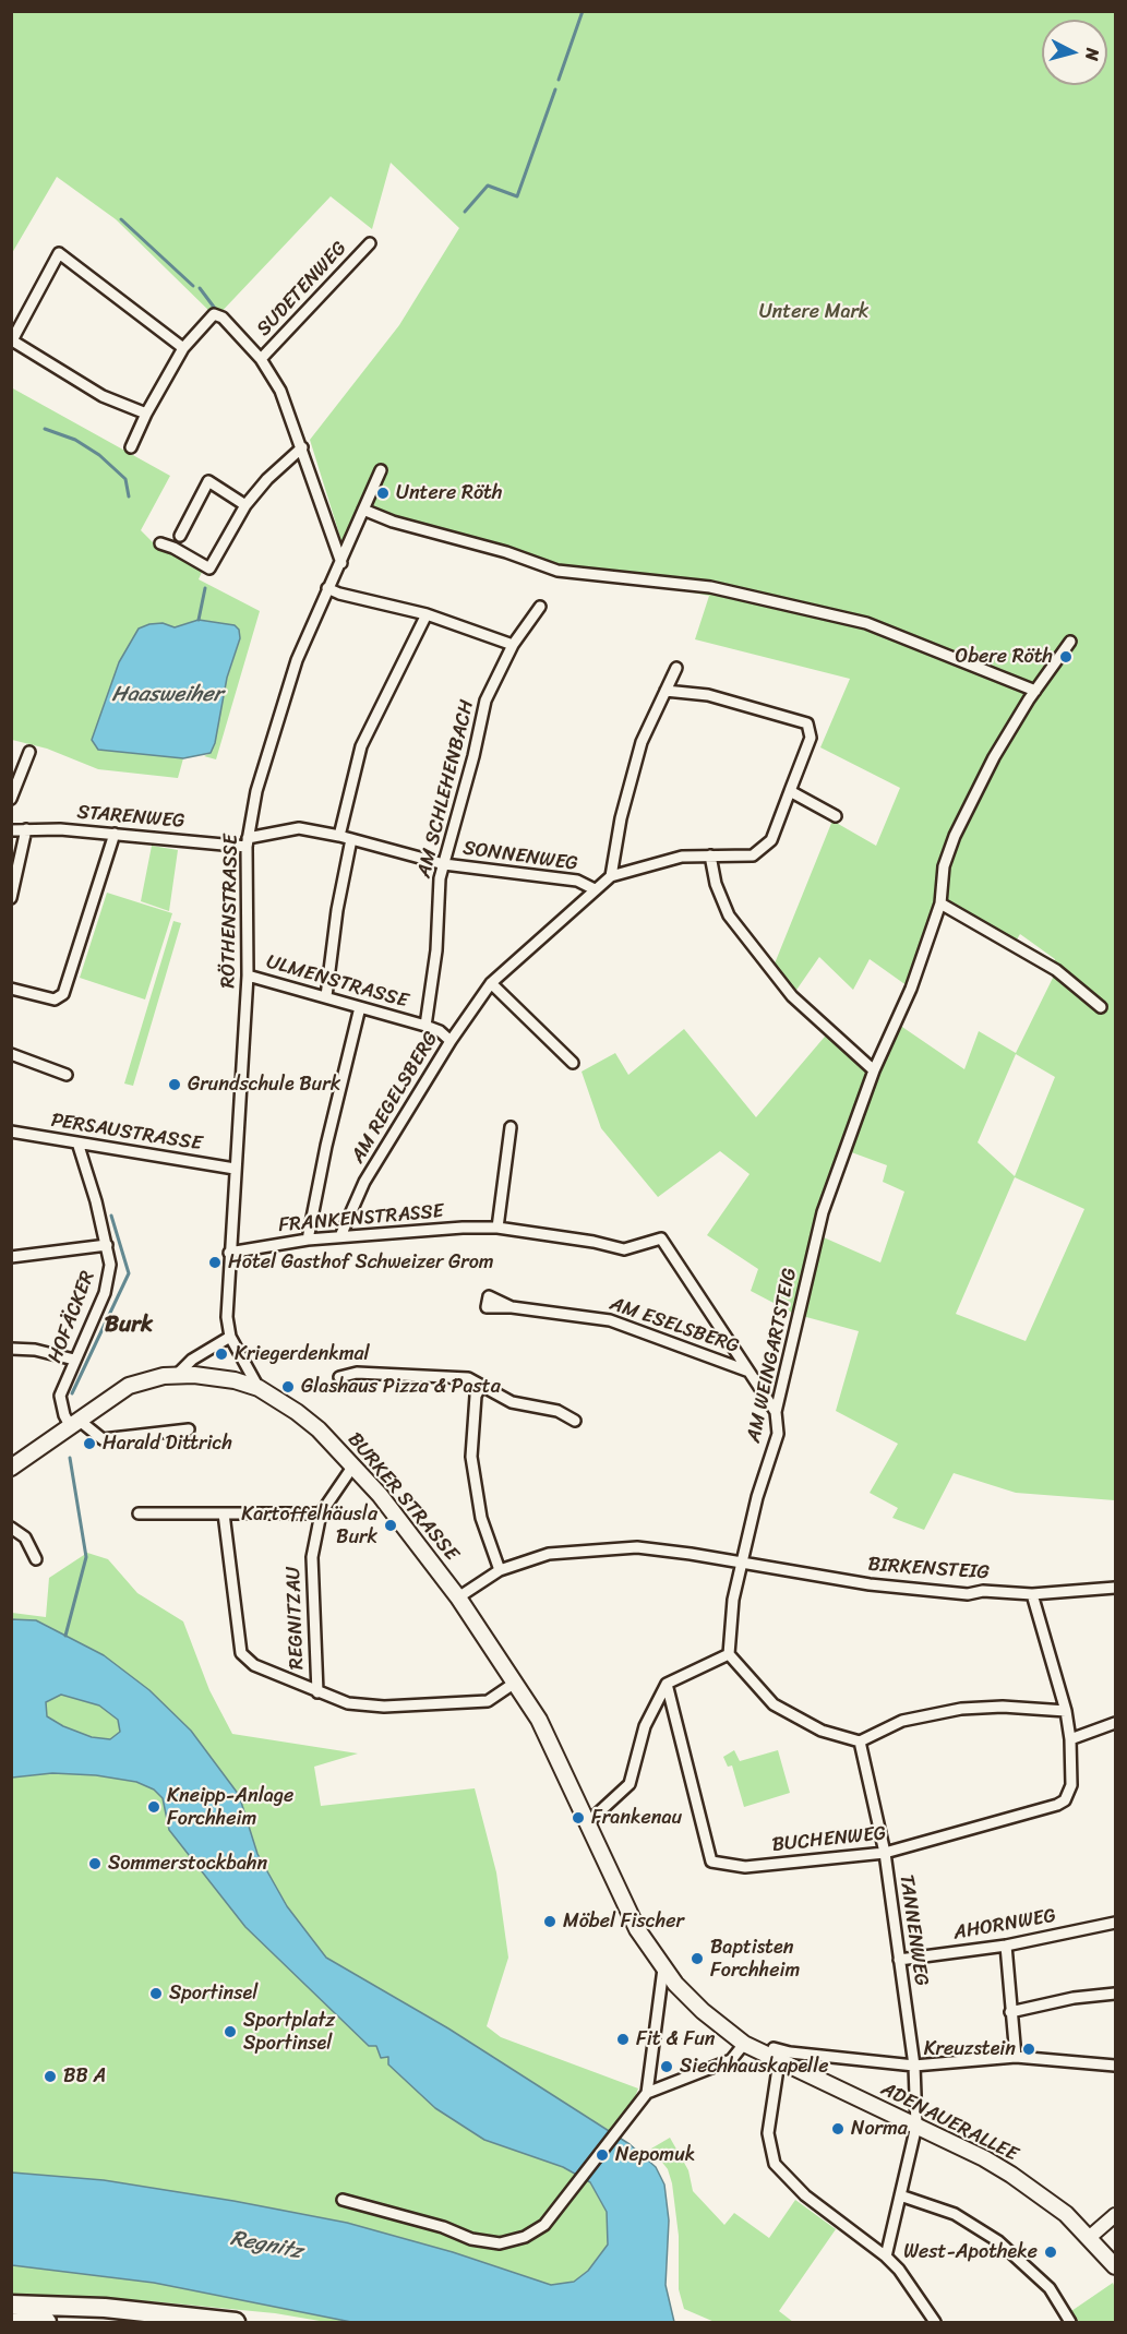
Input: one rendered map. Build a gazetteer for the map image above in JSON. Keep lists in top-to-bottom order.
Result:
{
  "streets": {
    "main road": ["BURKER STRASSE", "ADENAUERALLEE"],
    "street": [
      "SUDETENWEG",
      "AM SCHLEHENBACH",
      "STARENWEG",
      "SONNENWEG",
      "RÖTHENSTRASSE",
      "ULMENSTRASSE",
      "AM REGELSBERG",
      "PERSAUSTRASSE",
      "FRANKENSTRASSE",
      "HOFÄCKER",
      "AM ESELSBERG",
      "AM WEINGARTSTEIG",
      "BIRKENSTEIG",
      "REGNITZAU",
      "BUCHENWEG",
      "AHORNWEG",
      "TANNENWEG"
    ]
  },
  "crossings": [
    ["SUDETENWEG", "RÖTHENSTRASSE"],
    ["AM SCHLEHENBACH", "SONNENWEG"],
    ["AM SCHLEHENBACH", "ULMENSTRASSE"],
    ["STARENWEG", "SONNENWEG"],
    ["STARENWEG", "RÖTHENSTRASSE"],
    ["SONNENWEG", "RÖTHENSTRASSE"],
    ["SONNENWEG", "AM REGELSBERG"],
    ["RÖTHENSTRASSE", "ULMENSTRASSE"],
    ["RÖTHENSTRASSE", "PERSAUSTRASSE"],
    ["RÖTHENSTRASSE", "FRANKENSTRASSE"],
    ["RÖTHENSTRASSE", "BURKER STRASSE"],
    ["ULMENSTRASSE", "AM REGELSBERG"],
    ["AM REGELSBERG", "FRANKENSTRASSE"],
    ["PERSAUSTRASSE", "HOFÄCKER"],
    ["FRANKENSTRASSE", "AM ESELSBERG"],
    ["FRANKENSTRASSE", "AM WEINGARTSTEIG"],
    ["HOFÄCKER", "BURKER STRASSE"],
    ["AM WEINGARTSTEIG", "BIRKENSTEIG"],
    ["BURKER STRASSE", "BIRKENSTEIG"],
    ["BURKER STRASSE", "REGNITZAU"],
    ["BURKER STRASSE", "ADENAUERALLEE"],
    ["BUCHENWEG", "TANNENWEG"],
    ["AHORNWEG", "TANNENWEG"],
    ["TANNENWEG", "ADENAUERALLEE"]
  ],
  "districts": ["Burk"],
  "water": ["Haasweiher", "Regnitz"],
  "parks": ["Untere Mark"],
  "places": [
    "Untere Röth",
    "Obere Röth",
    "Grundschule Burk",
    "Hotel Gasthof Schweizer Grom",
    "Kriegerdenkmal",
    "Glashaus Pizza & Pasta",
    "Harald Dittrich",
    "Kartoffelhäusla Burk",
    "Kneipp-Anlage Forchheim",
    "Frankenau",
    "Sommerstockbahn",
    "Möbel Fischer",
    "Baptisten Forchheim",
    "Sportinsel",
    "Sportplatz Sportinsel",
    "Fit & Fun",
    "Kreuzstein",
    "Siechhauskapelle",
    "BB A",
    "Norma",
    "Nepomuk",
    "West-Apotheke"
  ],
  "north": "right"
}
